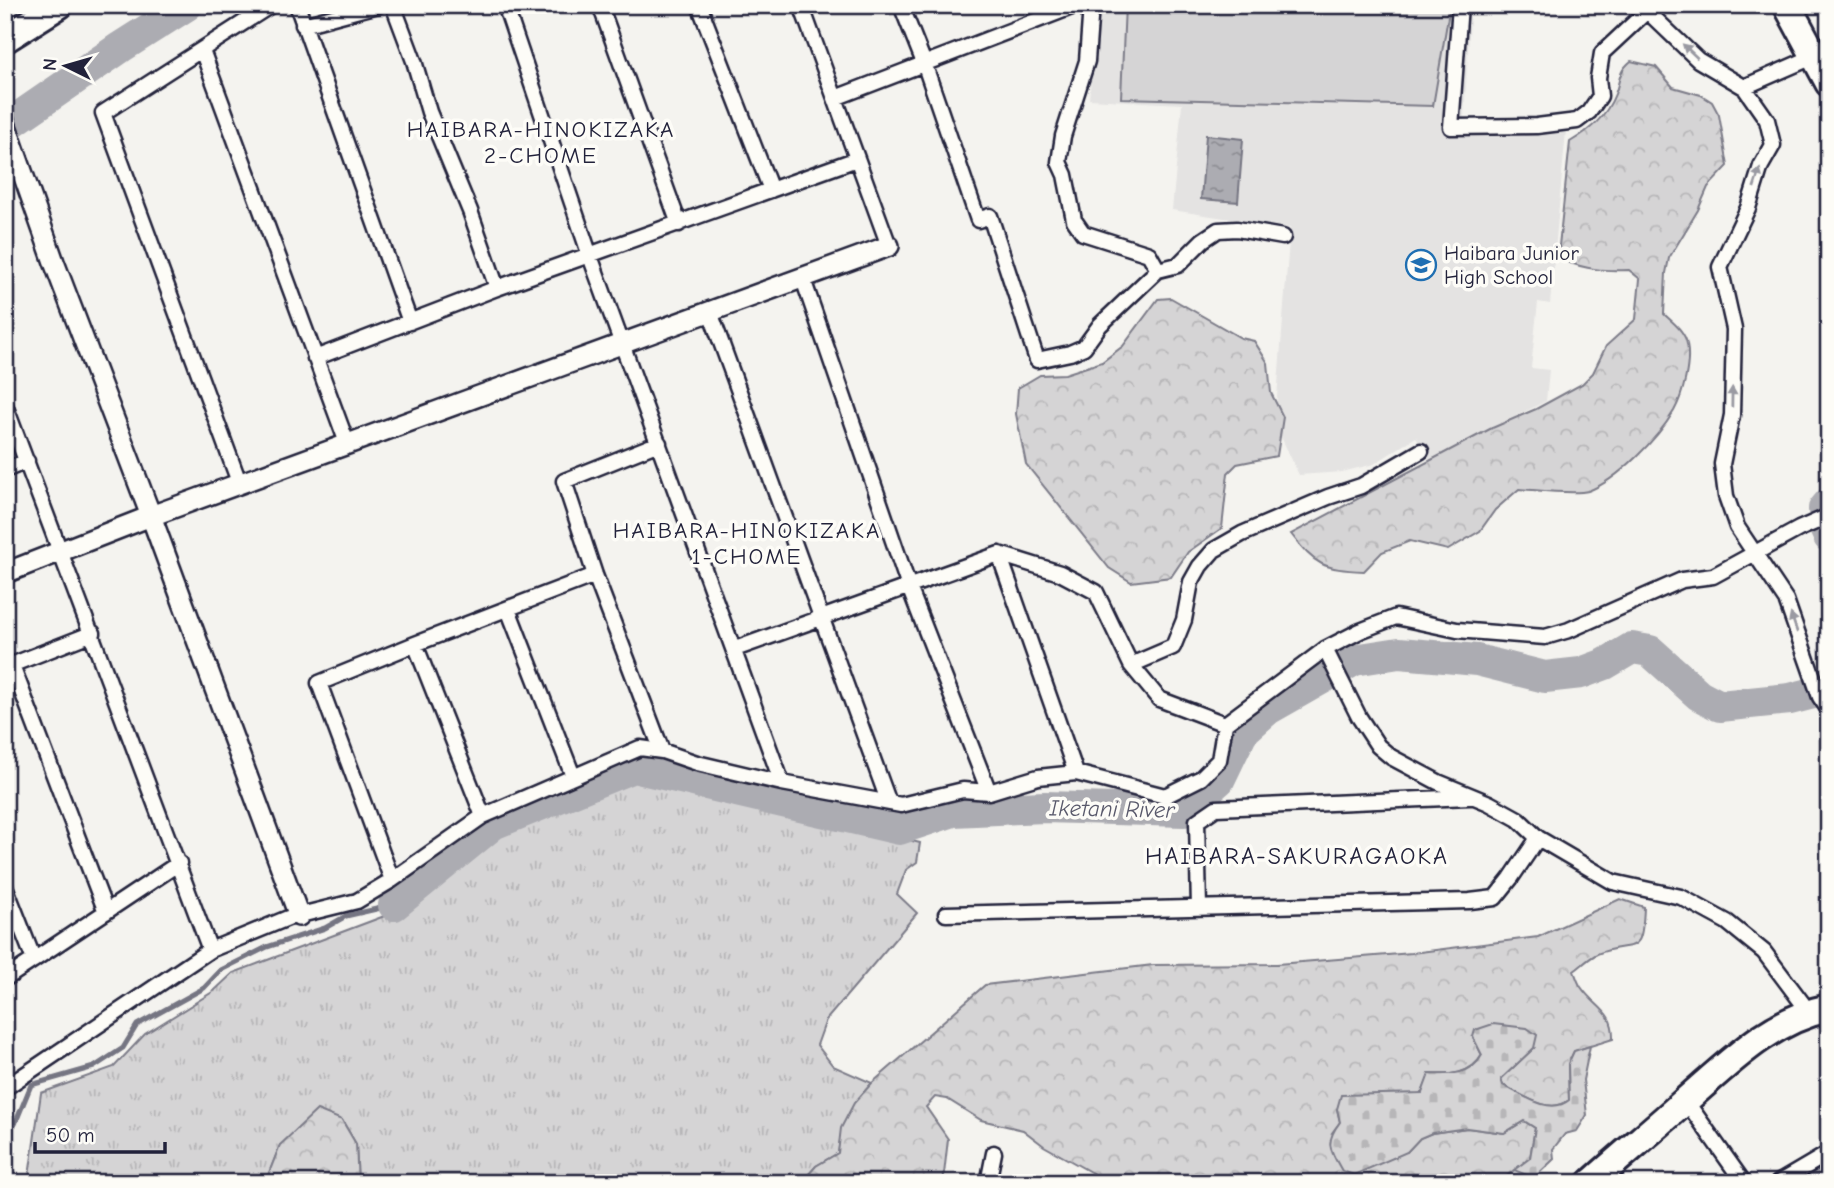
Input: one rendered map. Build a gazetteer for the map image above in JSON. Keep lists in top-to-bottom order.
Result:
{
  "districts": ["HAIBARA-HINOKIZAKA 2-CHOME", "HAIBARA-HINOKIZAKA 1-CHOME", "HAIBARA-SAKURAGAOKA"],
  "water": ["Iketani River"],
  "places": {
    "school or university": ["Haibara Junior High School"]
  },
  "scale_bar": "50 m",
  "north": "left"
}
